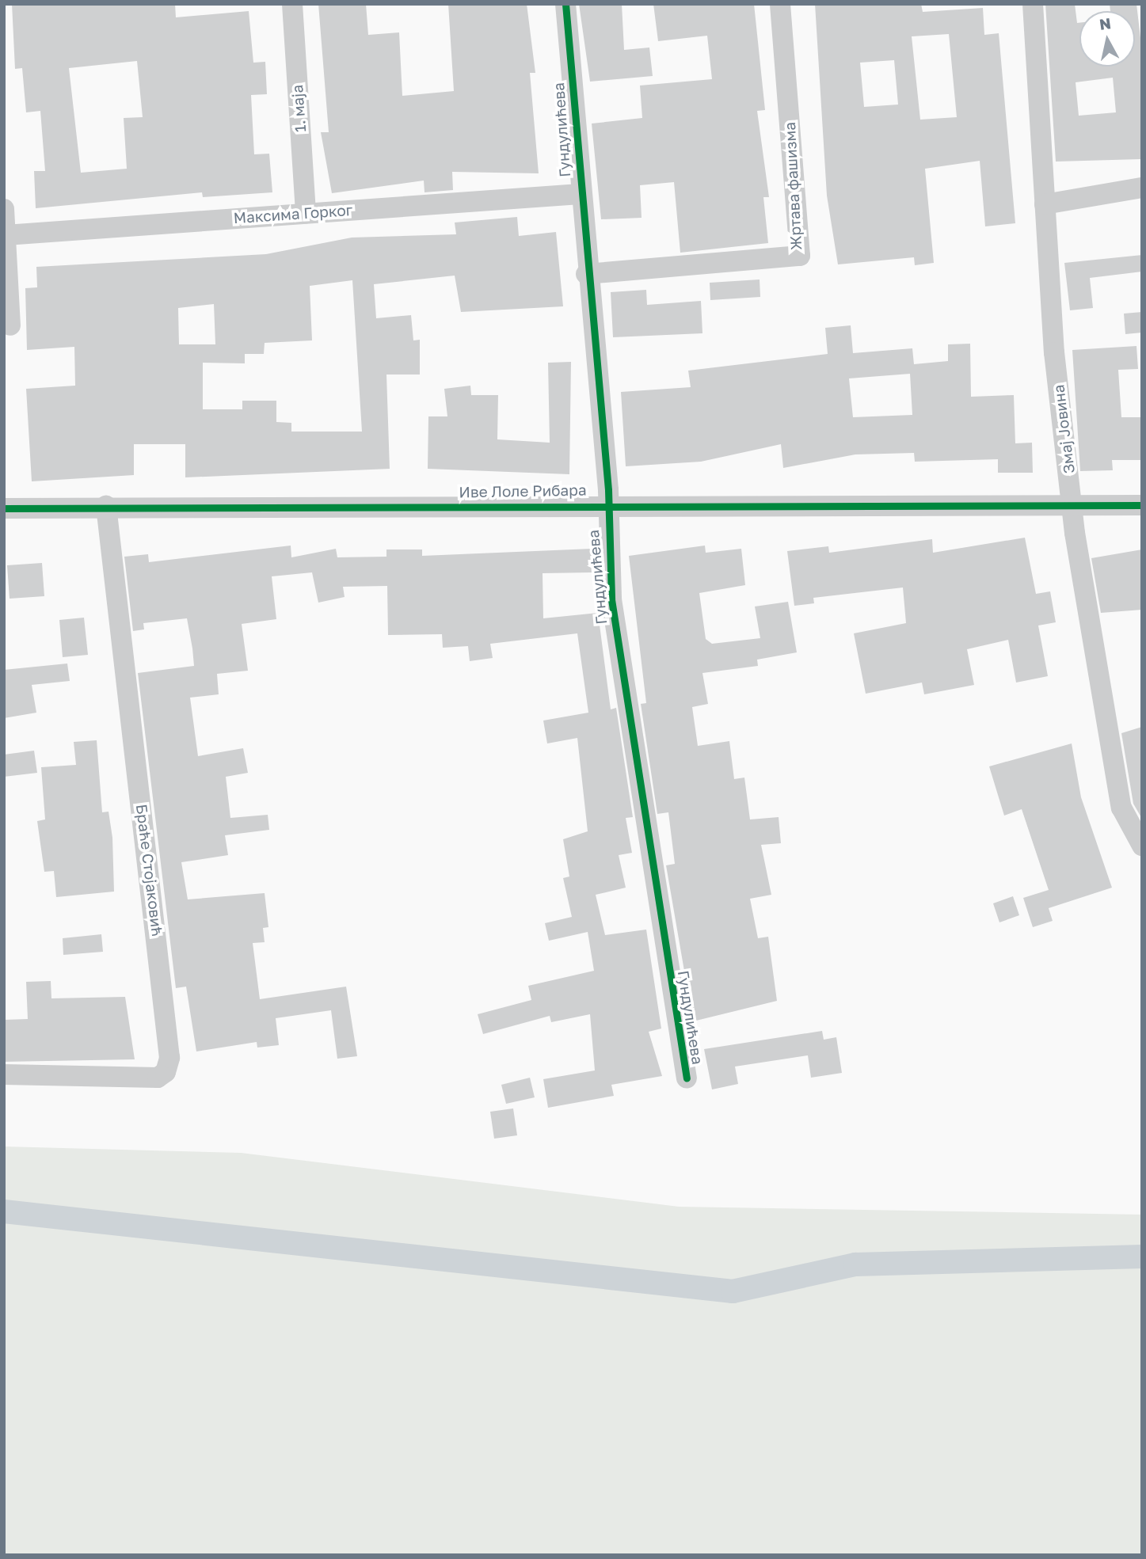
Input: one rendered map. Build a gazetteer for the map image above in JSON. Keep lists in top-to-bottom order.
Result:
{
  "streets": {
    "street": [
      "1. маја",
      "Гундулићева",
      "Жртава фашизма",
      "Максима Горког",
      "Змај Јовина",
      "Иве Лоле Рибара",
      "Браће Стојаковић"
    ]
  },
  "crossings": [
    ["1. маја", "Максима Горког"],
    ["Гундулићева", "Жртава фашизма"],
    ["Гундулићева", "Максима Горког"],
    ["Гундулићева", "Иве Лоле Рибара"],
    ["Змај Јовина", "Иве Лоле Рибара"],
    ["Иве Лоле Рибара", "Браће Стојаковић"]
  ],
  "north": "top"
}
